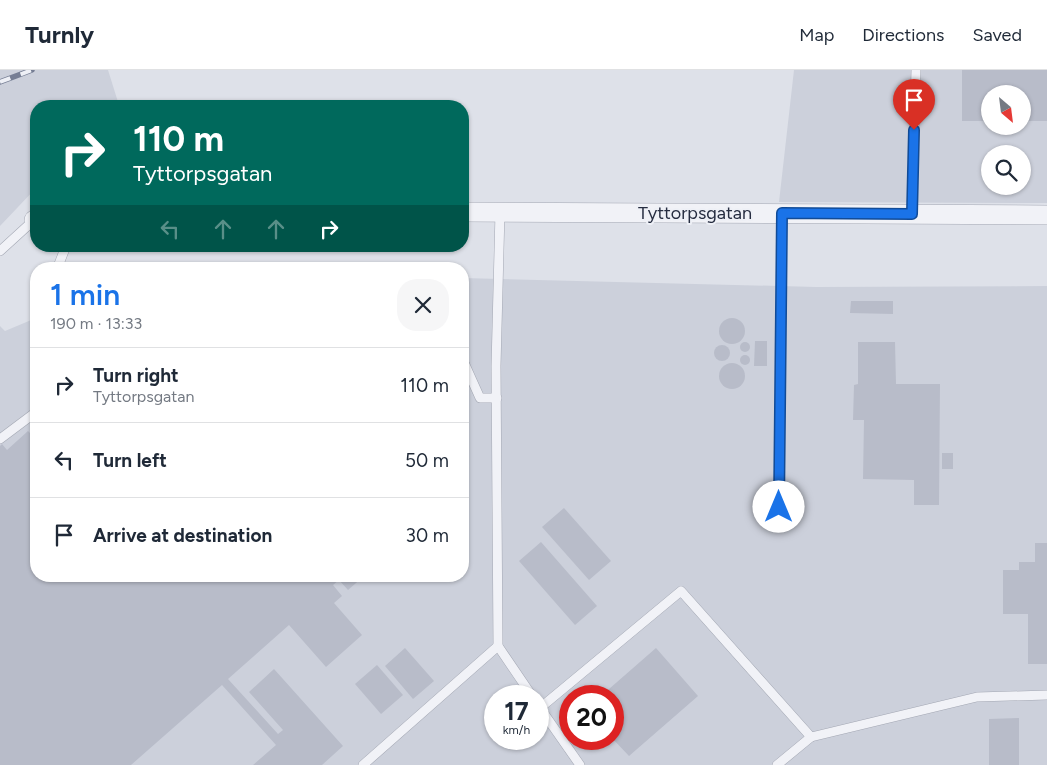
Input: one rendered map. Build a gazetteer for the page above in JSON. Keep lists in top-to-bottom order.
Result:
{
  "streets": {
    "street": ["Tyttorpsgatan"]
  },
  "north": "bottom right",
  "page": {
    "header": "Turnly",
    "nav": ["Map", "Directions", "Saved"],
    "turn": ["110 m", "Tyttorpsgatan"],
    "heading": ["1 min", "190 m · 13:33"],
    "list": [
      {
        "name": "Turn right",
        "note": "Tyttorpsgatan",
        "value": "110 m"
      },
      {
        "name": "Turn left",
        "value": "50 m"
      },
      {
        "name": "Arrive at destination",
        "value": "30 m"
      }
    ],
    "speed": "17 km/h",
    "limit": "20"
  }
}
